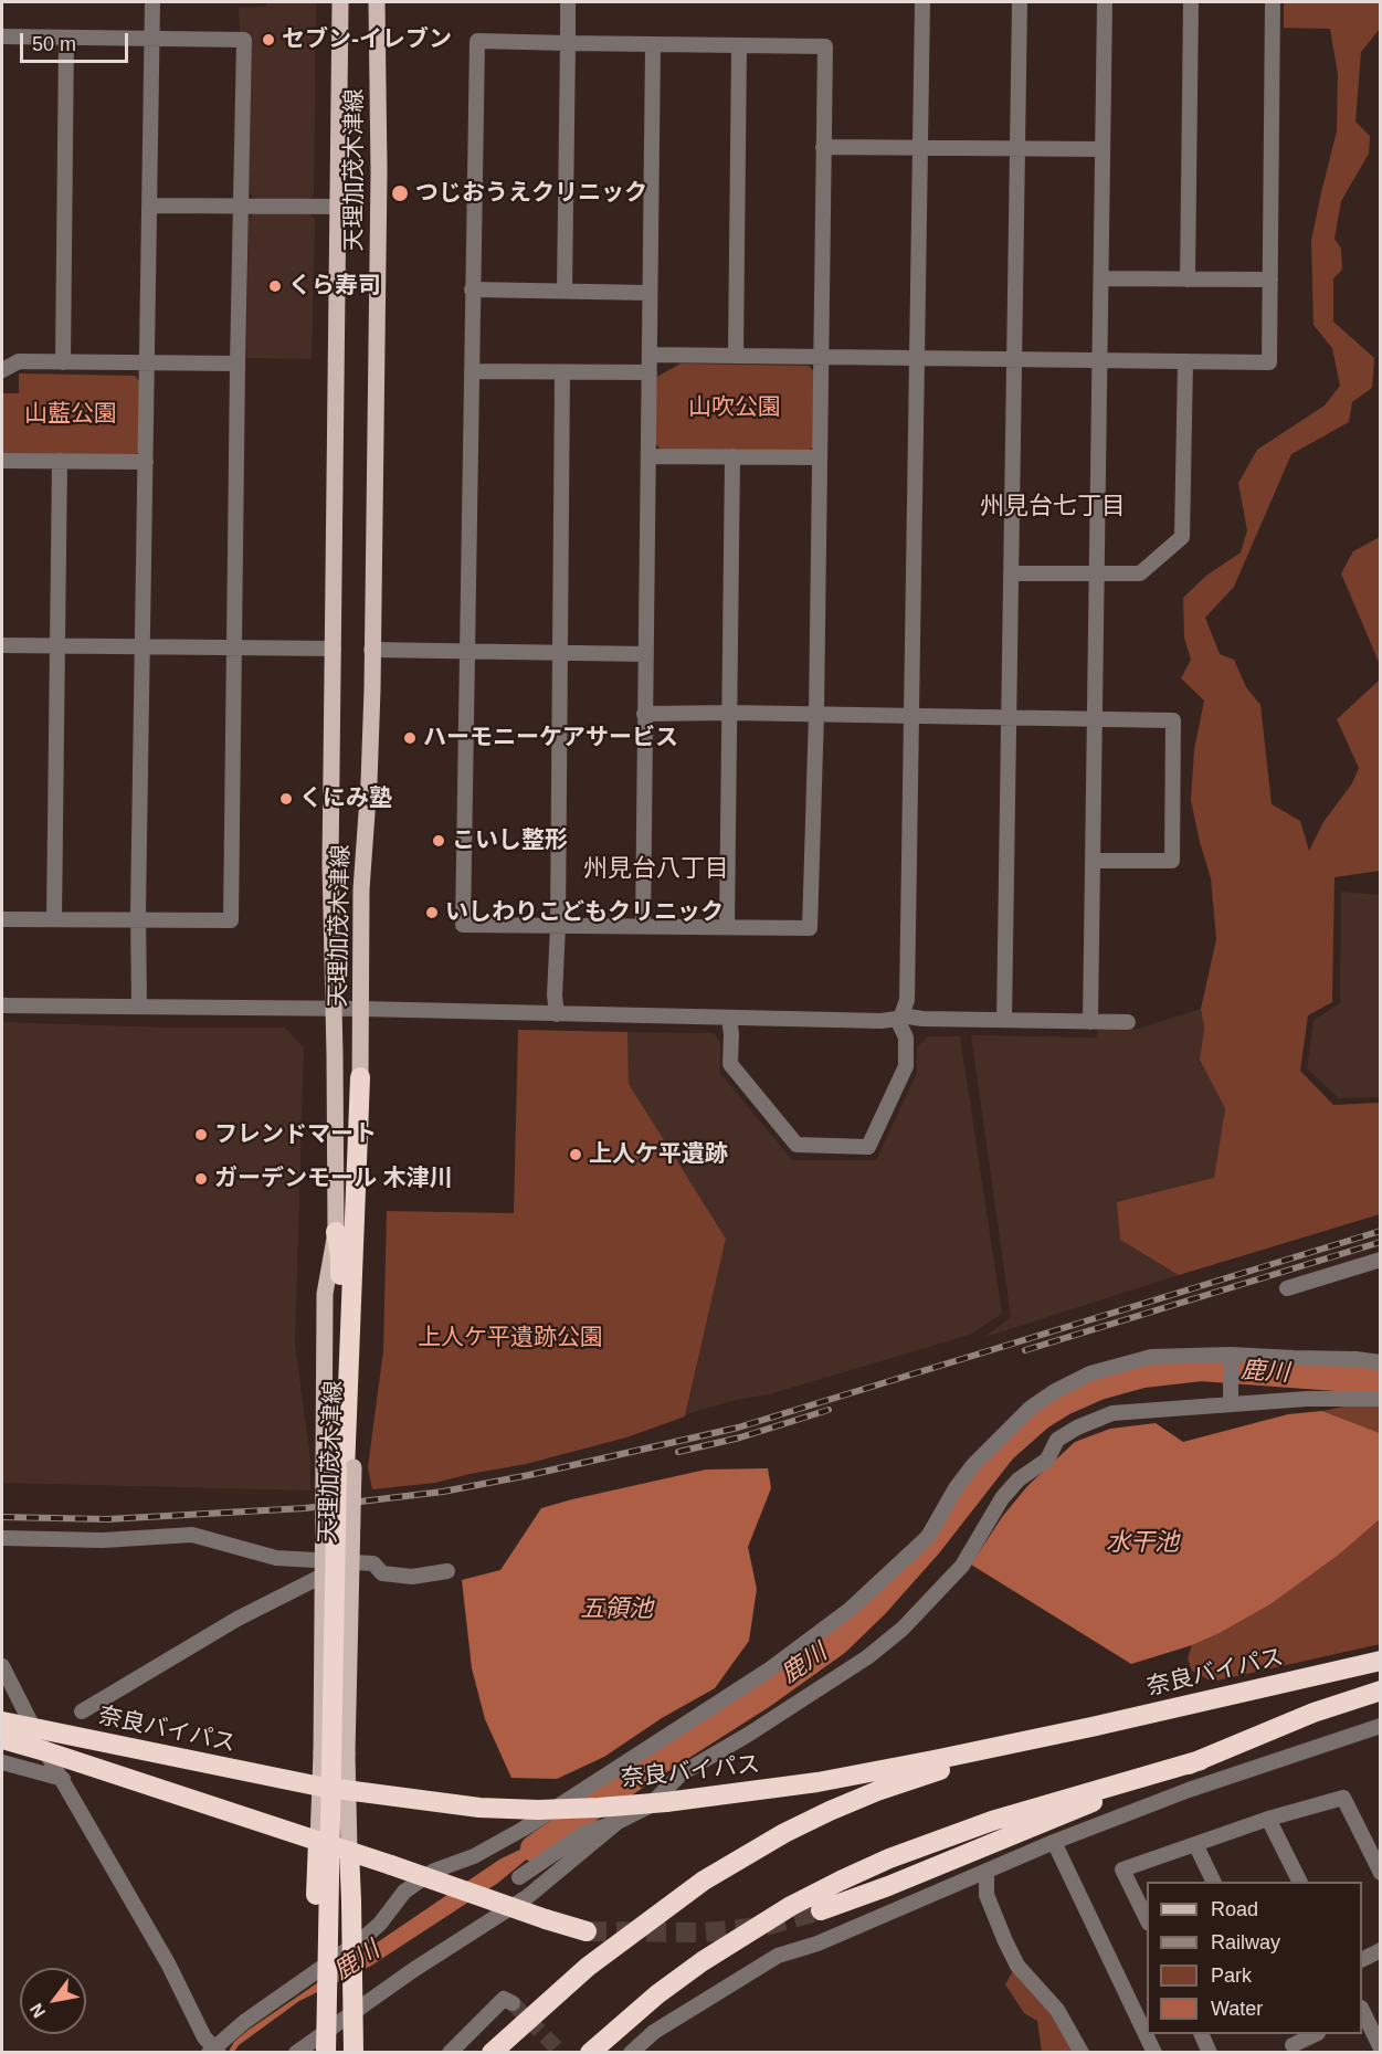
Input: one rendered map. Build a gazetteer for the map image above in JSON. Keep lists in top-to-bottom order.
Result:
{
  "streets": {
    "highway": ["奈良バイパス"],
    "main road": ["天理加茂木津線"]
  },
  "crossings": [
    ["天理加茂木津線", "奈良バイパス"]
  ],
  "districts": ["州見台七丁目", "州見台八丁目"],
  "water": ["鹿川", "水干池", "五領池"],
  "parks": ["山吹公園", "山藍公園", "上人ケ平遺跡公園"],
  "places": [
    "セブン-イレブン",
    "つじおうえクリニック",
    "くら寿司",
    "ハーモニーケアサービス",
    "くにみ塾",
    "こいし整形",
    "いしわりこどもクリニック",
    "フレンドマート",
    "上人ケ平遺跡",
    "ガーデンモール 木津川"
  ],
  "legend": [
    "Road",
    "Railway",
    "Park",
    "Water"
  ],
  "scale_bar": "50 m",
  "north": "bottom left"
}
